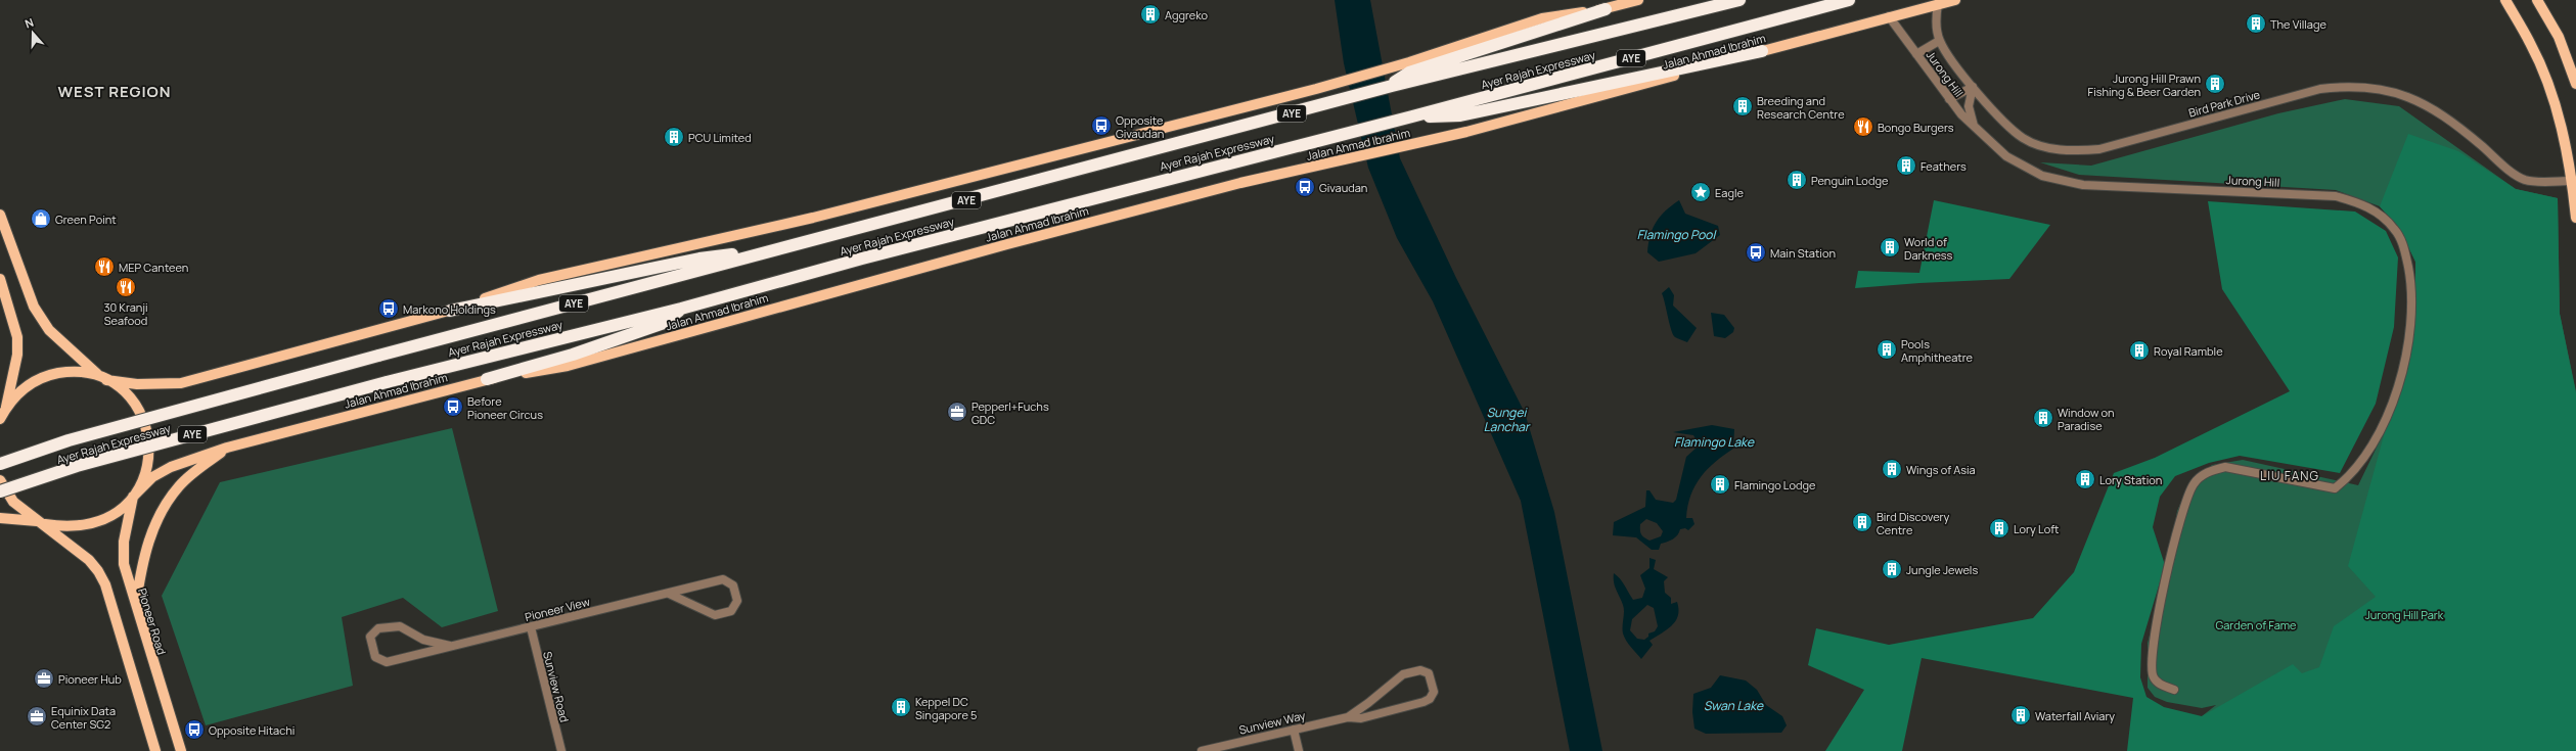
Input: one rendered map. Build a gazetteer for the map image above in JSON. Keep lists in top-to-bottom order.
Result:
{
  "streets": {
    "highway": ["AYE", "Ayer Rajah Expressway"],
    "main road": ["Jalan Ahmad Ibrahim", "Pioneer Road"],
    "street": [
      "Jurong Hill",
      "Bird Park Drive",
      "Pioneer View",
      "Sunview Road",
      "Sunview Way"
    ]
  },
  "crossings": [
    ["Jalan Ahmad Ibrahim", "Jurong Hill"],
    ["Jalan Ahmad Ibrahim", "Bird Park Drive"],
    ["Jalan Ahmad Ibrahim", "Pioneer Road"],
    ["Pioneer View", "Sunview Road"]
  ],
  "districts": ["WEST REGION", "LIU FANG"],
  "water": [
    "Flamingo Pool",
    "Sungei Lanchar",
    "Flamingo Lake",
    "Swan Lake"
  ],
  "parks": ["Jurong Hill Park", "Garden of Fame"],
  "places": {
    "building": [
      "Aggreko",
      "The Village",
      "Jurong Hill Prawn Fishing & Beer Garden",
      "Breeding and Research Centre",
      "PCU Limited",
      "Feathers",
      "Penguin Lodge",
      "World of Darkness",
      "Pools Amphitheatre",
      "Royal Ramble",
      "Window on Paradise",
      "Wings of Asia",
      "Lory Station",
      "Flamingo Lodge",
      "Bird Discovery Centre",
      "Lory Loft",
      "Jungle Jewels",
      "Keppel DC Singapore 5",
      "Waterfall Aviary"
    ],
    "bus stop": [
      "Opposite Givaudan",
      "Givaudan",
      "Main Station",
      "Markono Holdings",
      "Before Pioneer Circus",
      "Opposite Hitachi"
    ],
    "restaurant": ["Bongo Burgers", "MEP Canteen", "30 Kranji Seafood"],
    "place": ["Eagle"],
    "shop": ["Green Point"],
    "office": ["Pepperl+Fuchs GDC", "Pioneer Hub", "Equinix Data Center SG2"]
  },
  "north": "top"
}
